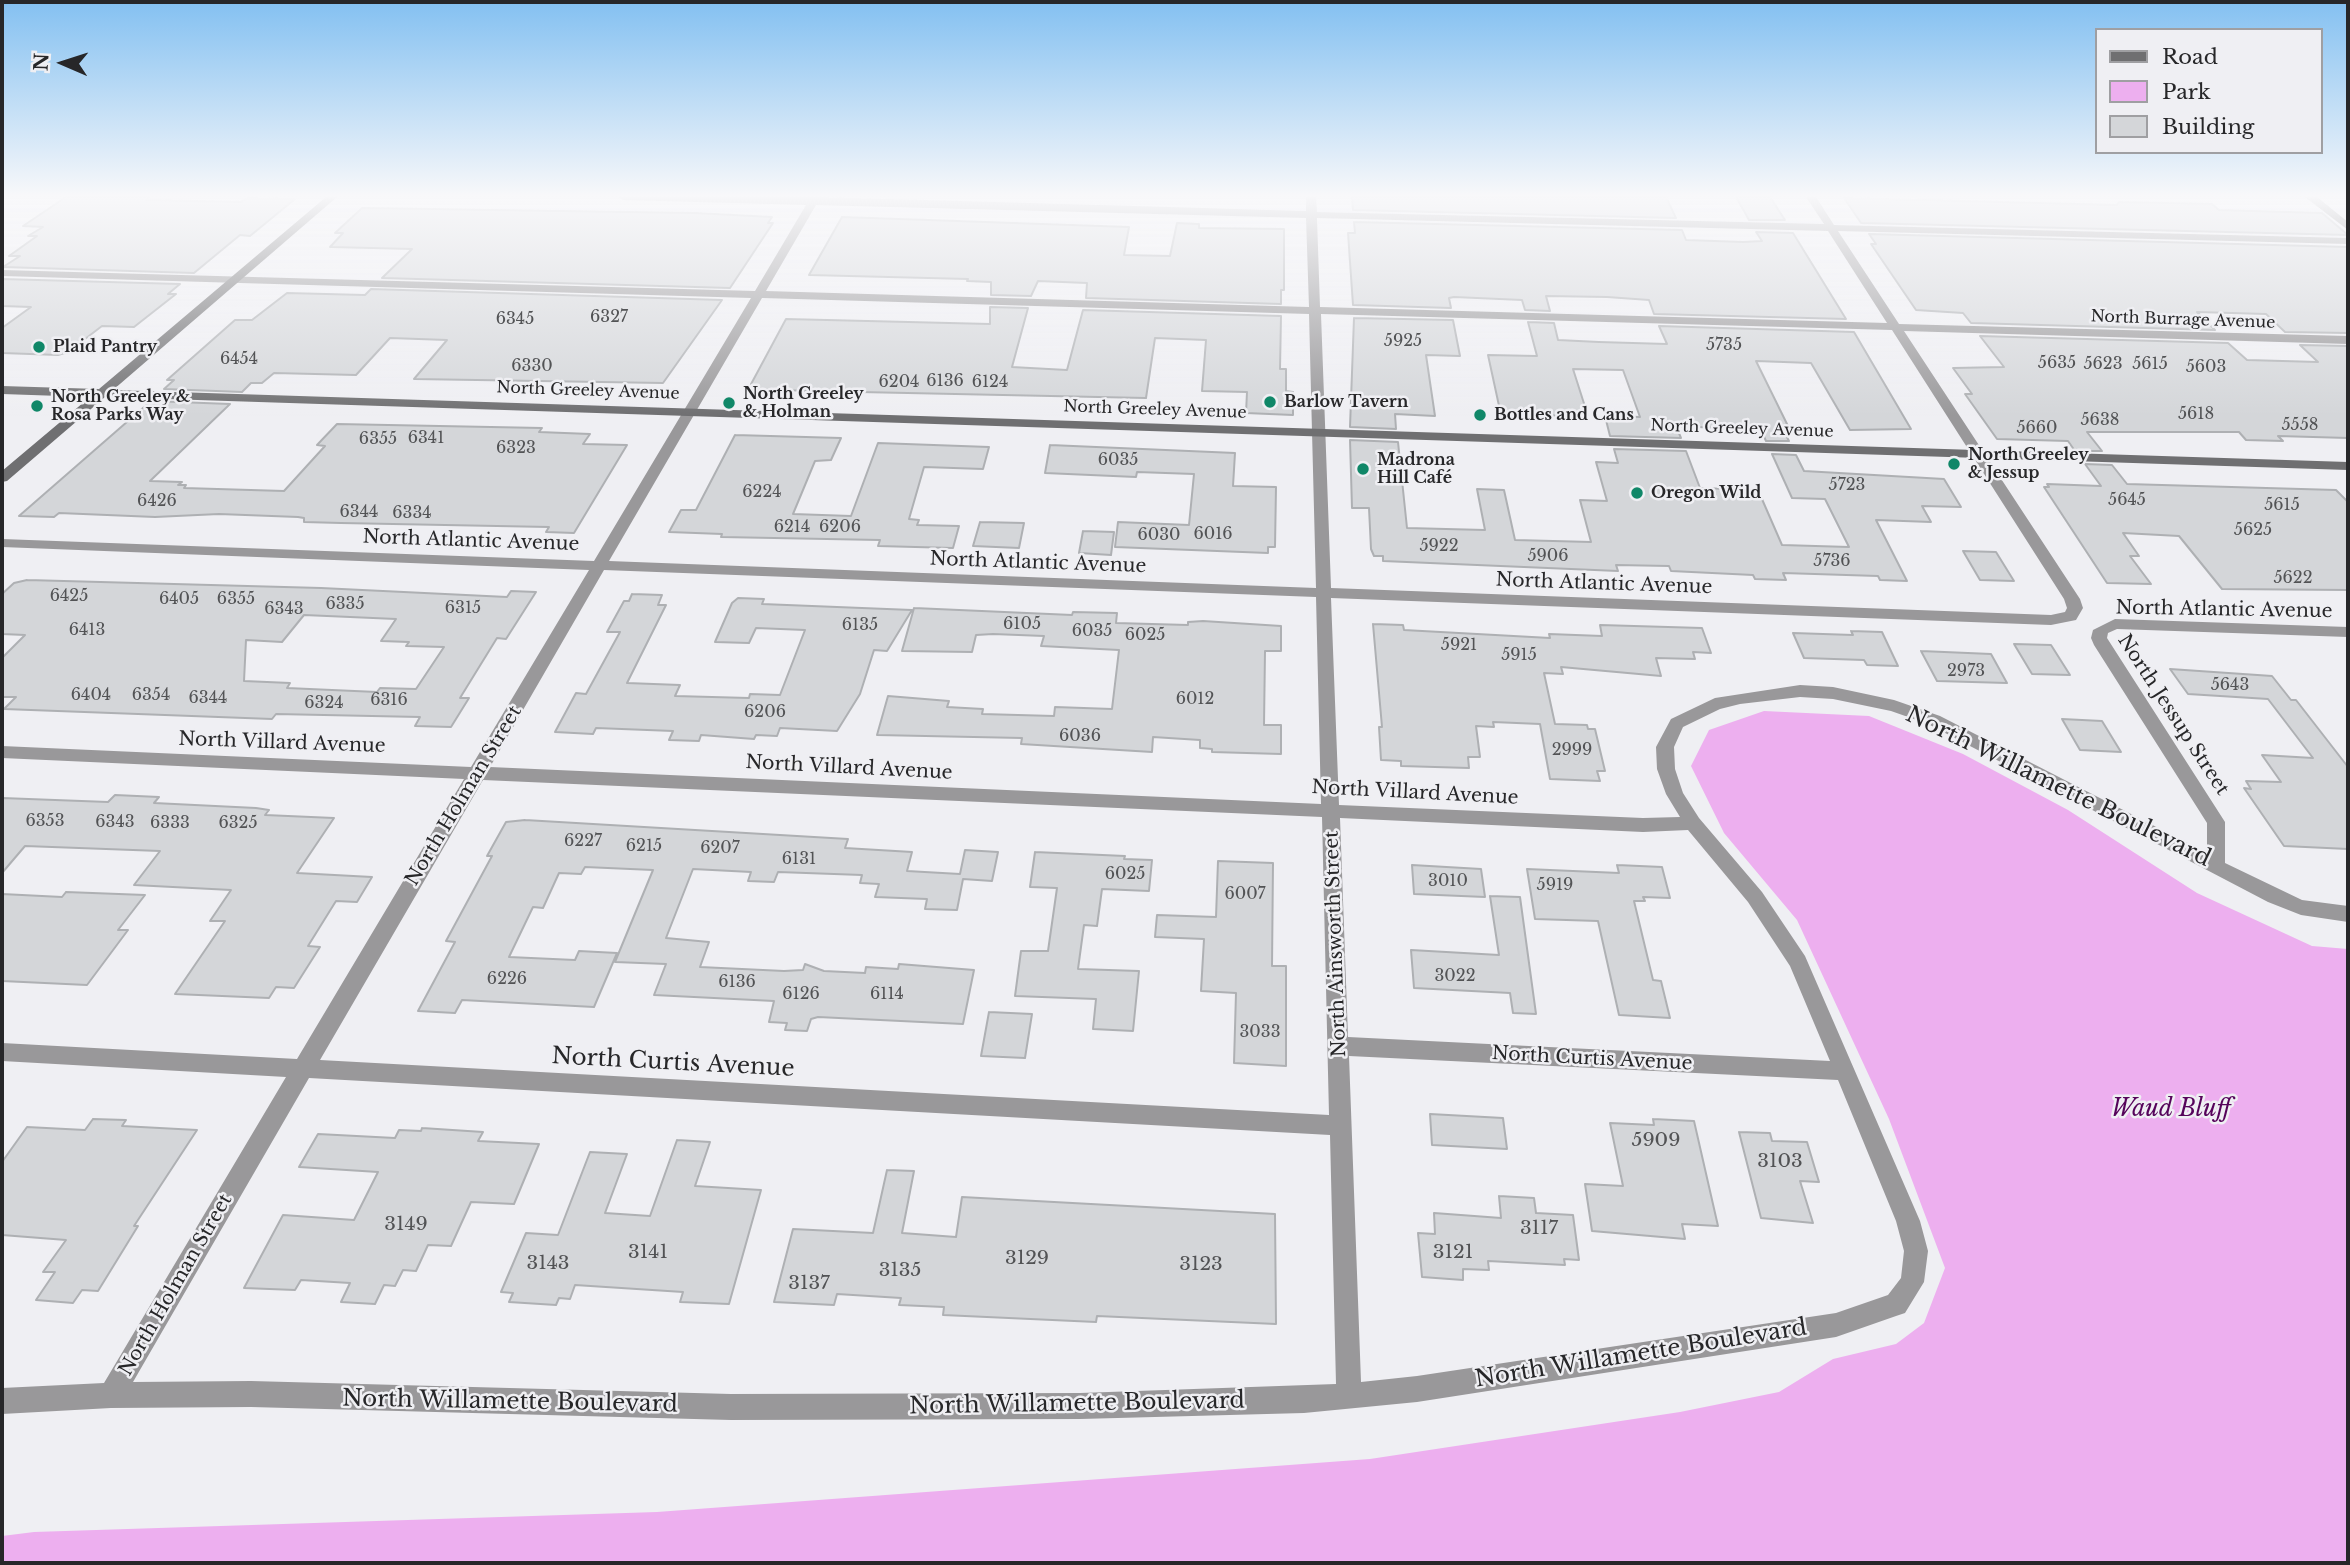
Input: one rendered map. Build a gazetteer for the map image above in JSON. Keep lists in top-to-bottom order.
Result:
{
  "streets": {
    "main road": ["North Greeley Avenue"],
    "street": [
      "North Burrage Avenue",
      "North Atlantic Avenue",
      "North Jessup Street",
      "North Villard Avenue",
      "North Willamette Boulevard",
      "North Holman Street",
      "North Ainsworth Street",
      "North Curtis Avenue"
    ]
  },
  "crossings": [
    ["North Burrage Avenue", "North Holman Street"],
    ["North Burrage Avenue", "North Ainsworth Street"],
    ["North Greeley Avenue", "North Atlantic Avenue"],
    ["North Greeley Avenue", "North Holman Street"],
    ["North Greeley Avenue", "North Ainsworth Street"],
    ["North Atlantic Avenue", "North Jessup Street"],
    ["North Atlantic Avenue", "North Holman Street"],
    ["North Atlantic Avenue", "North Ainsworth Street"],
    ["North Jessup Street", "North Willamette Boulevard"],
    ["North Villard Avenue", "North Willamette Boulevard"],
    ["North Villard Avenue", "North Holman Street"],
    ["North Villard Avenue", "North Ainsworth Street"],
    ["North Willamette Boulevard", "North Holman Street"],
    ["North Willamette Boulevard", "North Ainsworth Street"],
    ["North Willamette Boulevard", "North Curtis Avenue"],
    ["North Holman Street", "North Curtis Avenue"],
    ["North Ainsworth Street", "North Curtis Avenue"]
  ],
  "parks": ["Waud Bluff"],
  "places": [
    "Plaid Pantry",
    "Barlow Tavern",
    "North Greeley & Holman",
    "North Greeley & Rosa Parks Way",
    "Bottles and Cans",
    "North Greeley & Jessup",
    "Madrona Hill Café",
    "Oregon Wild"
  ],
  "house_numbers": [
    "6327",
    "6345",
    "5925",
    "5735",
    "6454",
    "5635",
    "5623",
    "5615",
    "6330",
    "5603",
    "6136",
    "6204",
    "6124",
    "5618",
    "5638",
    "5558",
    "5660",
    "6341",
    "6355",
    "6323",
    "6035",
    "5723",
    "6224",
    "5645",
    "6426",
    "5615",
    "6344",
    "6334",
    "6214",
    "6206",
    "5625",
    "6016",
    "6030",
    "5922",
    "5906",
    "5736",
    "5622",
    "6425",
    "6405",
    "6355",
    "6335",
    "6315",
    "6343",
    "6105",
    "6135",
    "6413",
    "6035",
    "6025",
    "5921",
    "5915",
    "2973",
    "5643",
    "6404",
    "6354",
    "6344",
    "6012",
    "6316",
    "6324",
    "6206",
    "6036",
    "2999",
    "6353",
    "6343",
    "6333",
    "6325",
    "6227",
    "6215",
    "6207",
    "6131",
    "6025",
    "3010",
    "5919",
    "6007",
    "3022",
    "6226",
    "6136",
    "6126",
    "6114",
    "3033",
    "5909",
    "3103",
    "3149",
    "3117",
    "3141",
    "3121",
    "3129",
    "3143",
    "3123",
    "3135",
    "3137"
  ],
  "legend": ["Road", "Park", "Building"],
  "north": "left"
}
